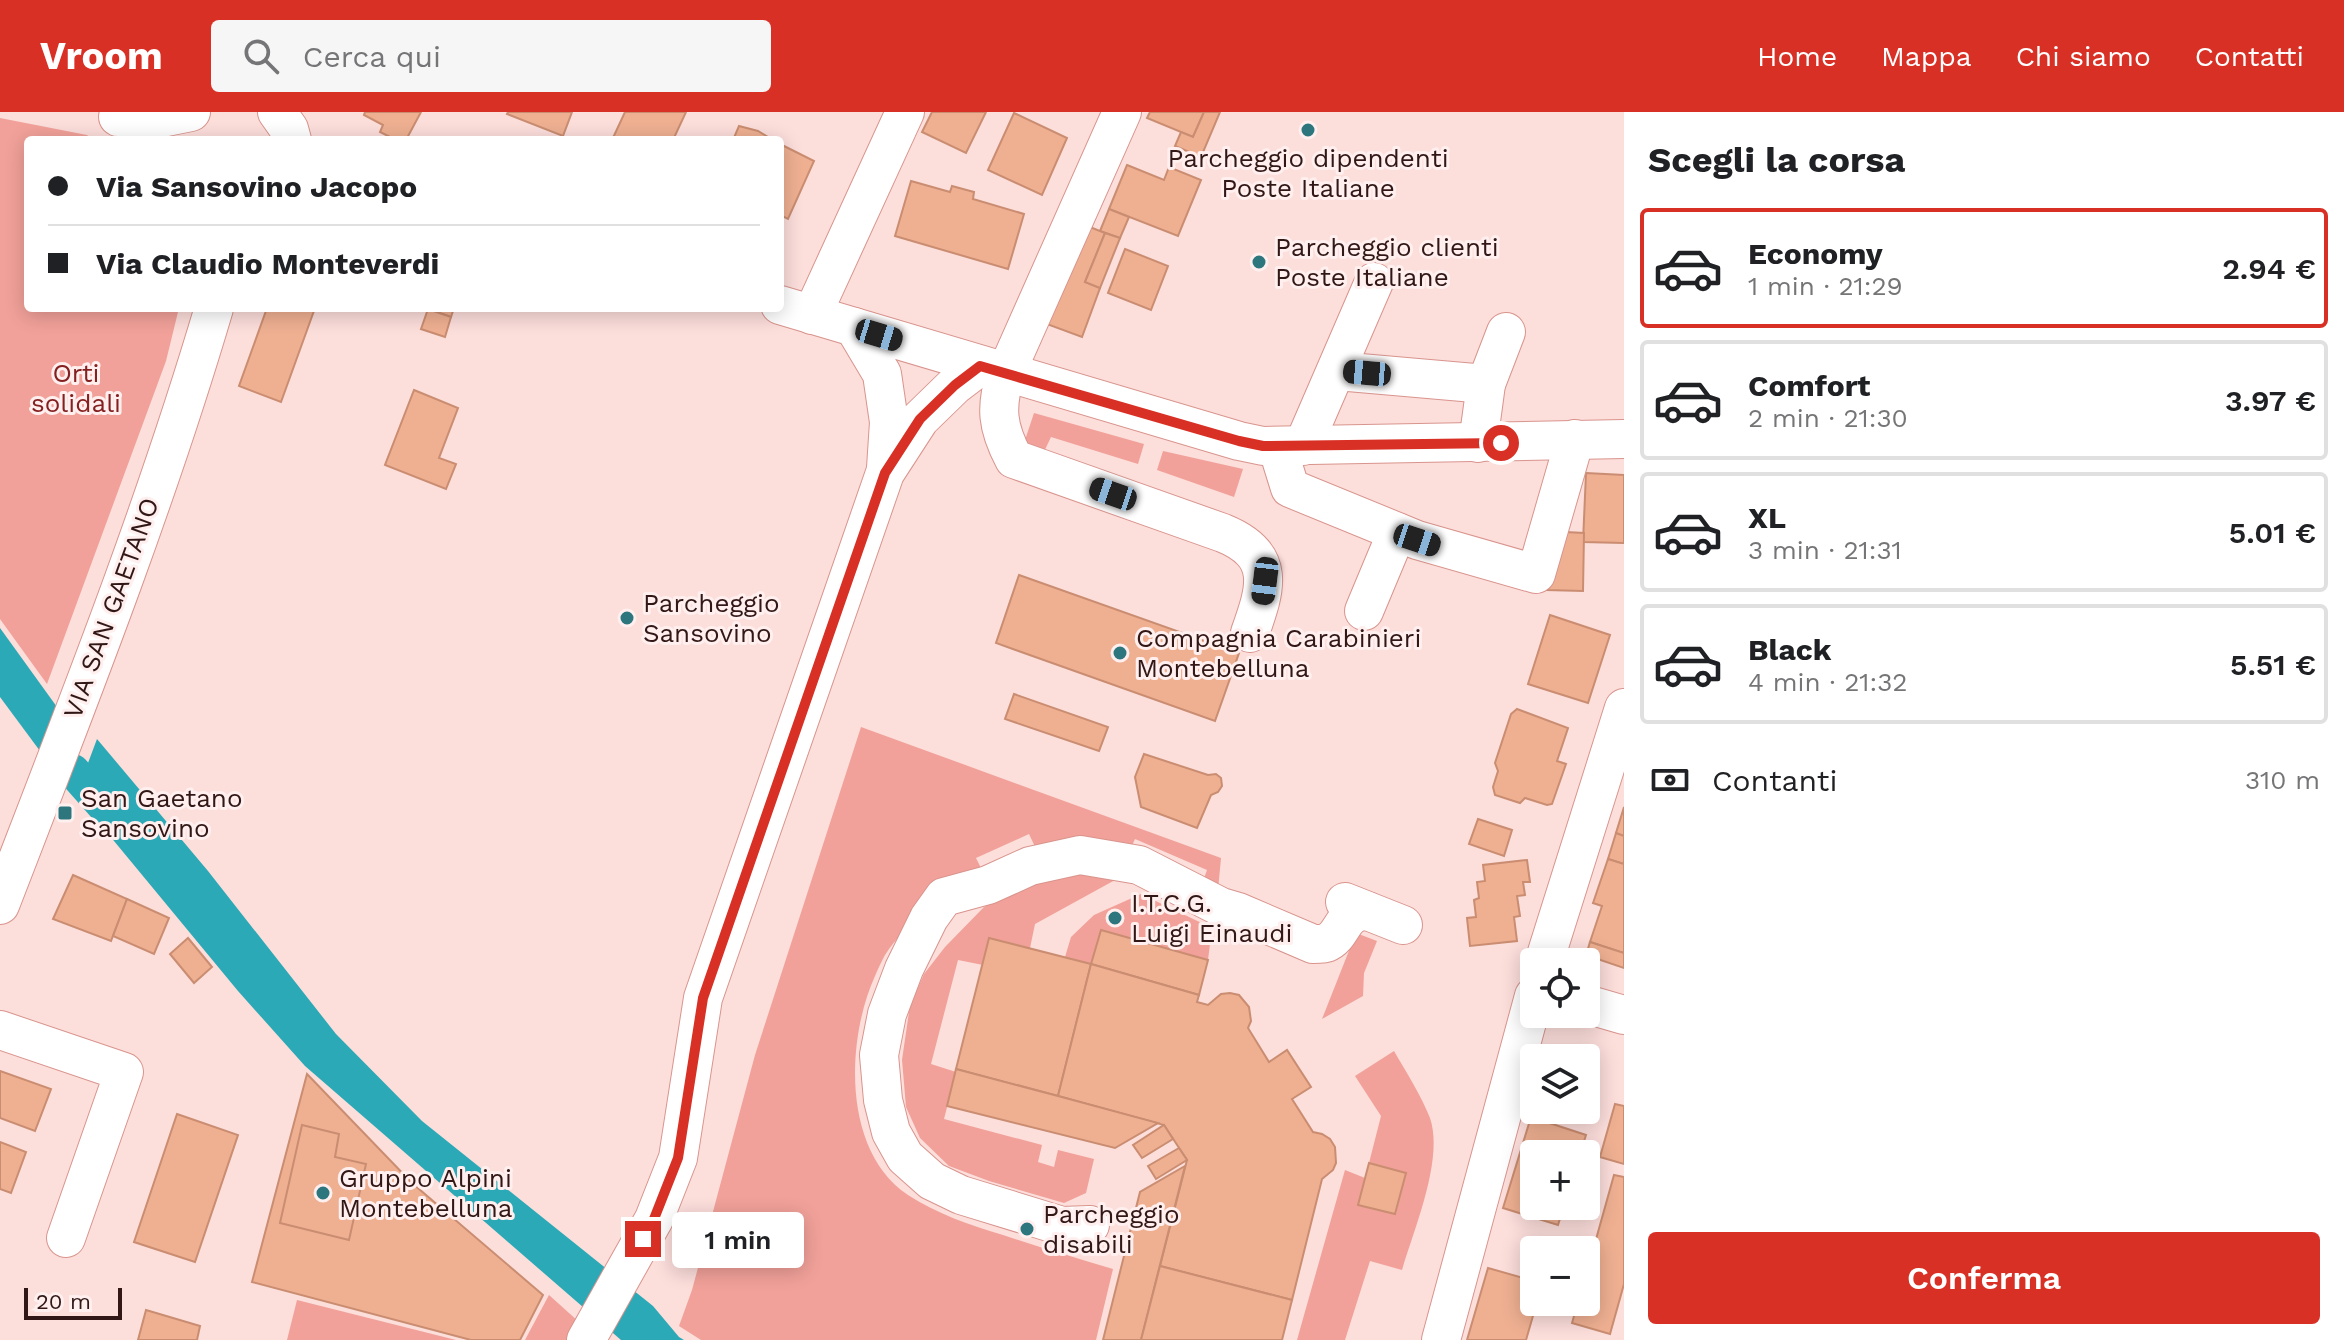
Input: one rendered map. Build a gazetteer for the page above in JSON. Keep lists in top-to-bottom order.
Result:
{
  "streets": {
    "street": ["VIA SAN GAETANO"]
  },
  "parks": ["Orti solidali"],
  "places": {
    "other": [
      "Parcheggio dipendenti Poste Italiane",
      "Parcheggio clienti Poste Italiane",
      "Parcheggio Sansovino",
      "Compagnia Carabinieri Montebelluna",
      "I.T.C.G. Luigi Einaudi",
      "Gruppo Alpini Montebelluna",
      "Parcheggio disabili"
    ],
    "transit": ["San Gaetano Sansovino"]
  },
  "scale_bar": "20 m",
  "page": {
    "header": "Vroom",
    "search": "Cerca qui",
    "nav": [
      "Home",
      "Mappa",
      "Chi siamo",
      "Contatti"
    ],
    "heading": "Scegli la corsa",
    "banner": ["Via Sansovino Jacopo", "Via Claudio Monteverdi"],
    "list": [
      {
        "name": "Economy",
        "note": "1 min · 21:29",
        "value": "2.94 €"
      },
      {
        "name": "Comfort",
        "note": "2 min · 21:30",
        "value": "3.97 €"
      },
      {
        "name": "XL",
        "note": "3 min · 21:31",
        "value": "5.01 €"
      },
      {
        "name": "Black",
        "note": "4 min · 21:32",
        "value": "5.51 €"
      }
    ],
    "pay": ["Contanti", "310 m"],
    "map_buttons": ["+", "−"],
    "bubble": "1 min",
    "buttons": "Conferma",
    "scale": "20 m"
  }
}
